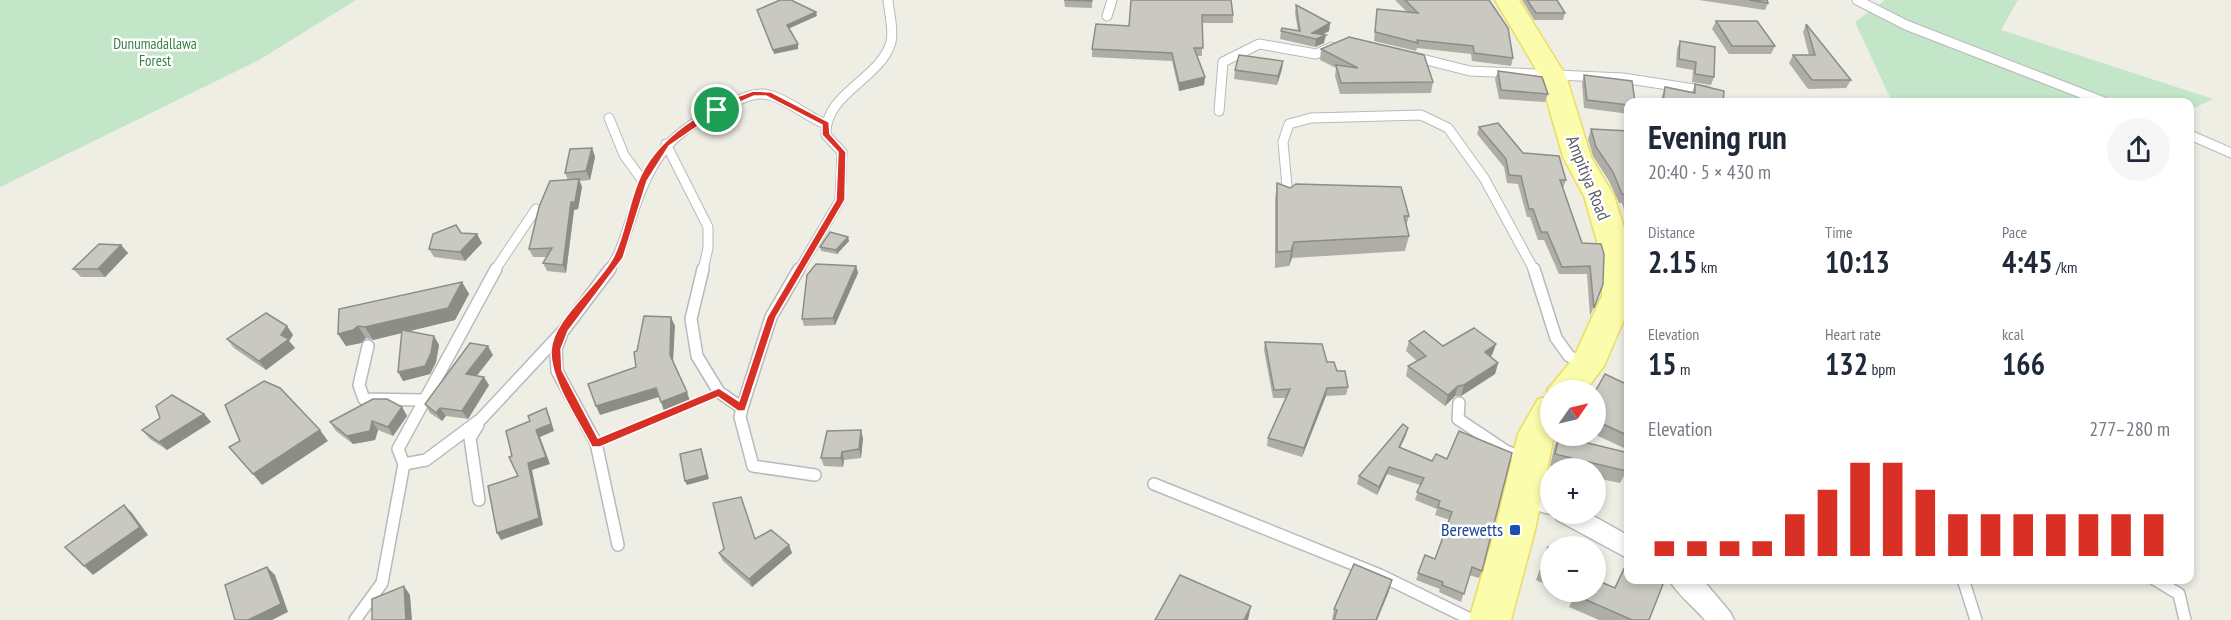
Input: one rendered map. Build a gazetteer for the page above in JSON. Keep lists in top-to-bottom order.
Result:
{
  "streets": {
    "main road": ["Ampitiya Road"]
  },
  "parks": ["Dunumadallawa Forest"],
  "places": {
    "transit": ["Berewetts"]
  },
  "north": "top right",
  "page": {
    "heading": ["Evening run", "20:40 · 5 × 430 m"],
    "stats": [
      ["Distance", "2.15 km"],
      ["Time", "10:13"],
      ["Pace", "4:45 /km"],
      ["Elevation", "15 m"],
      ["Heart rate", "132 bpm"],
      ["kcal", "166"]
    ],
    "map_buttons": ["+", "−"],
    "chart": ["Elevation", "277–280 m"]
  }
}
